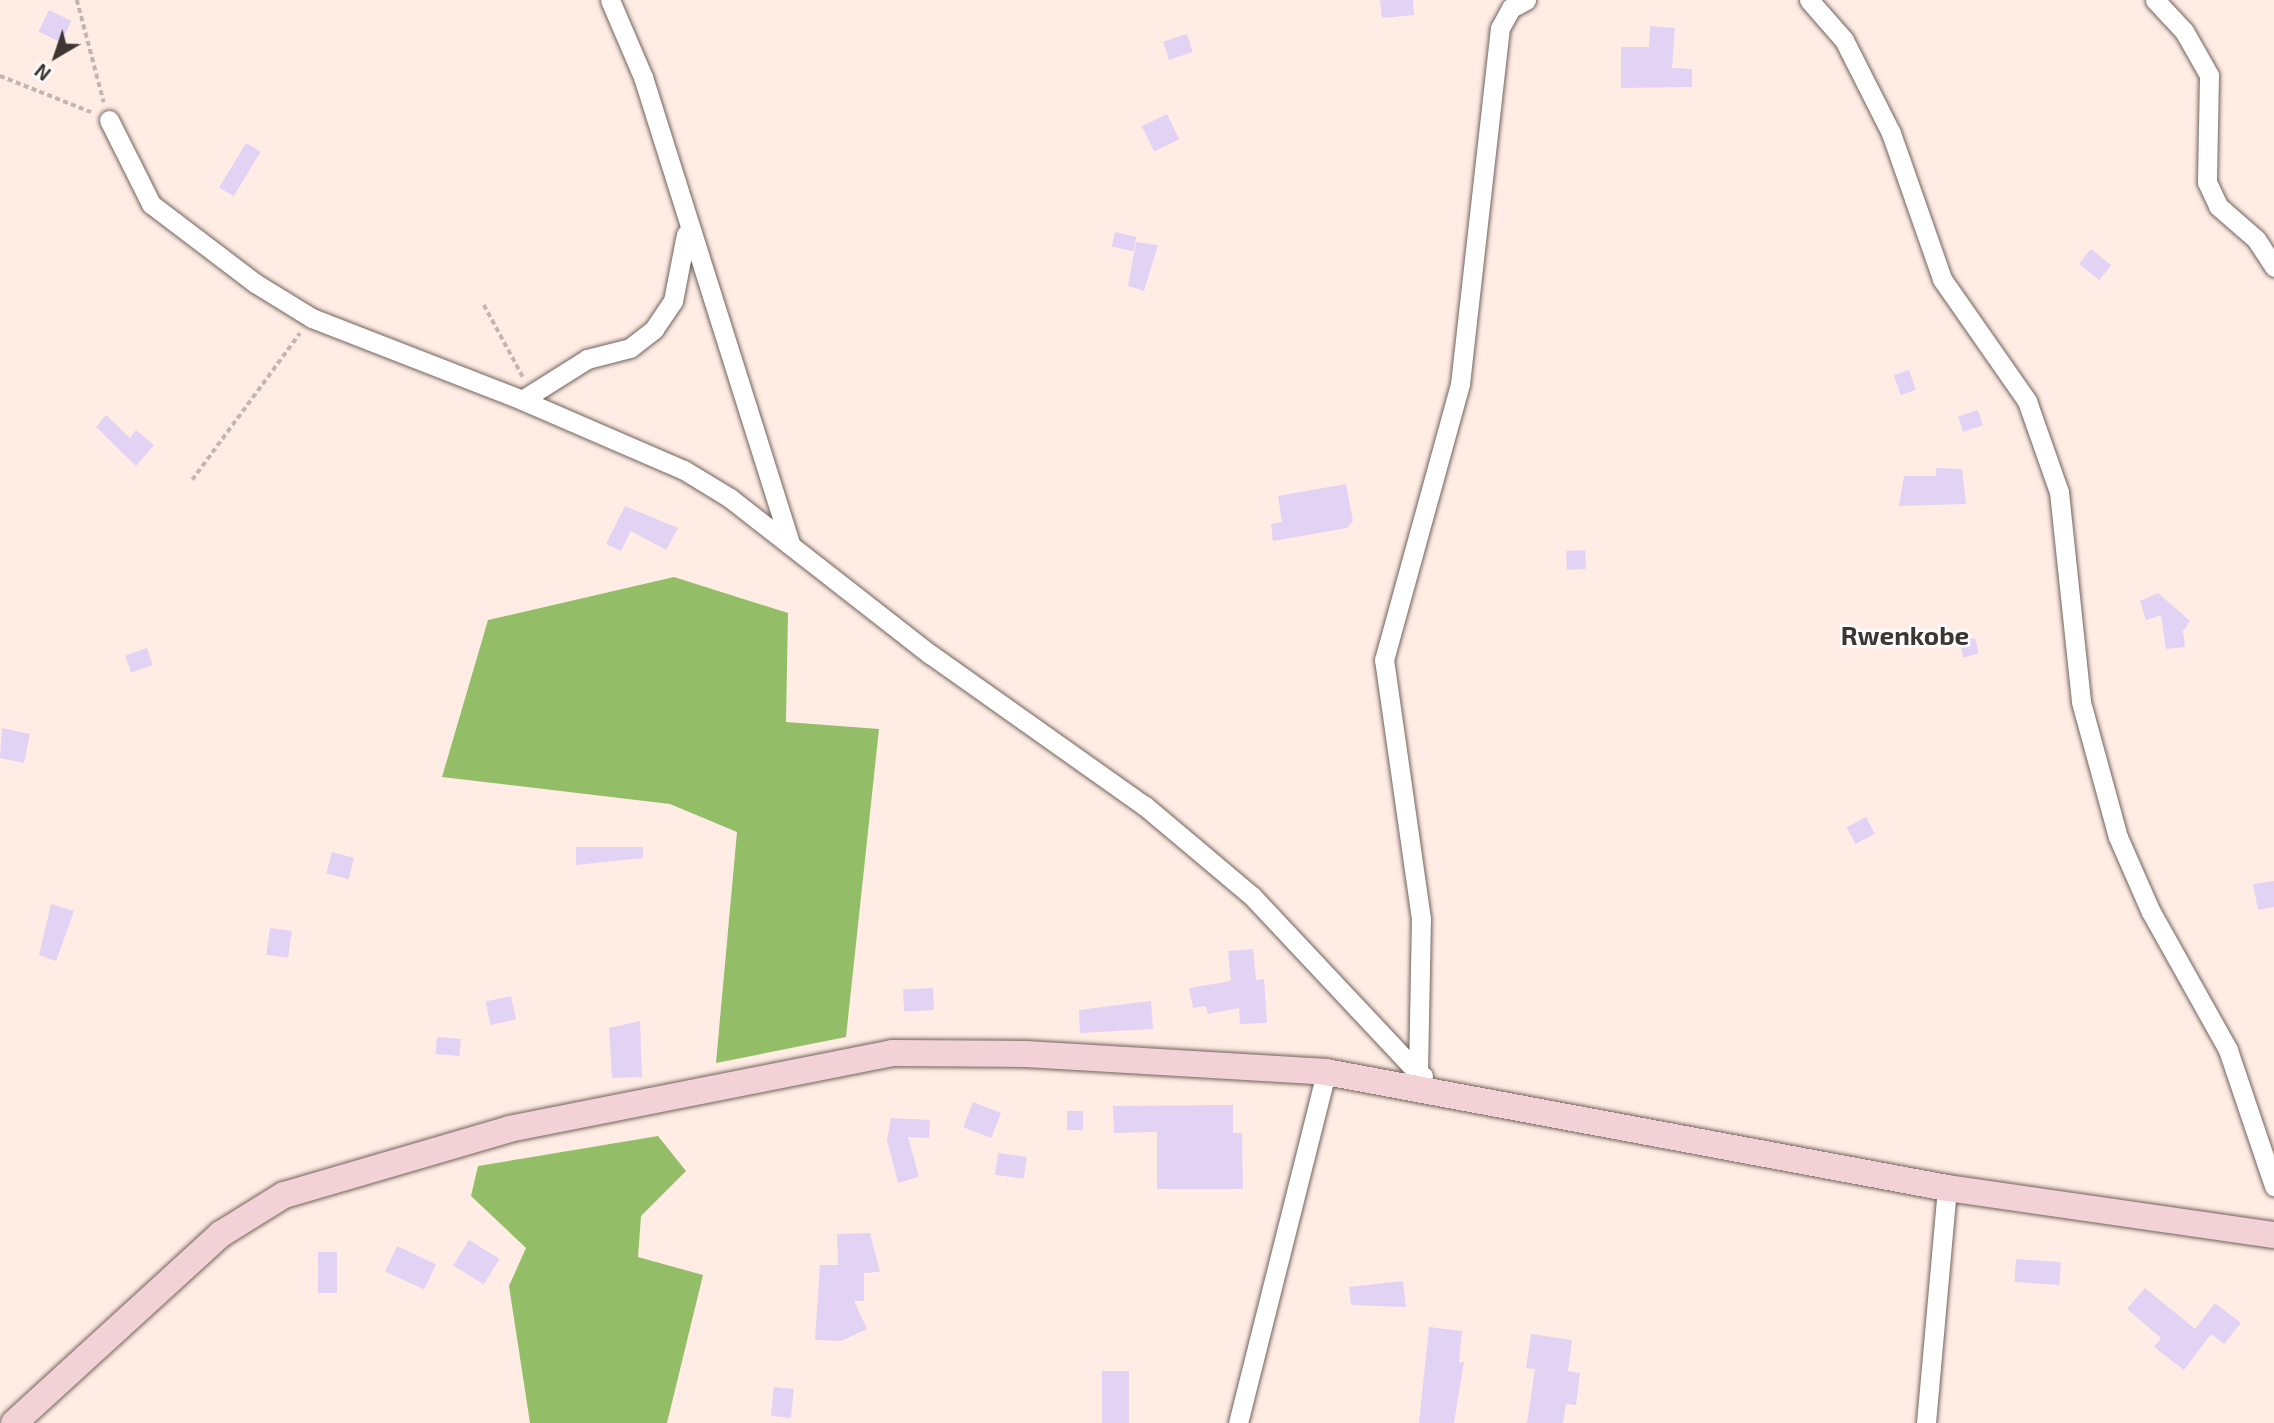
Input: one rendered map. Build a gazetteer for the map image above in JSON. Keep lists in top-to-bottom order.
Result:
{
  "districts": ["Rwenkobe"],
  "north": "bottom left"
}
